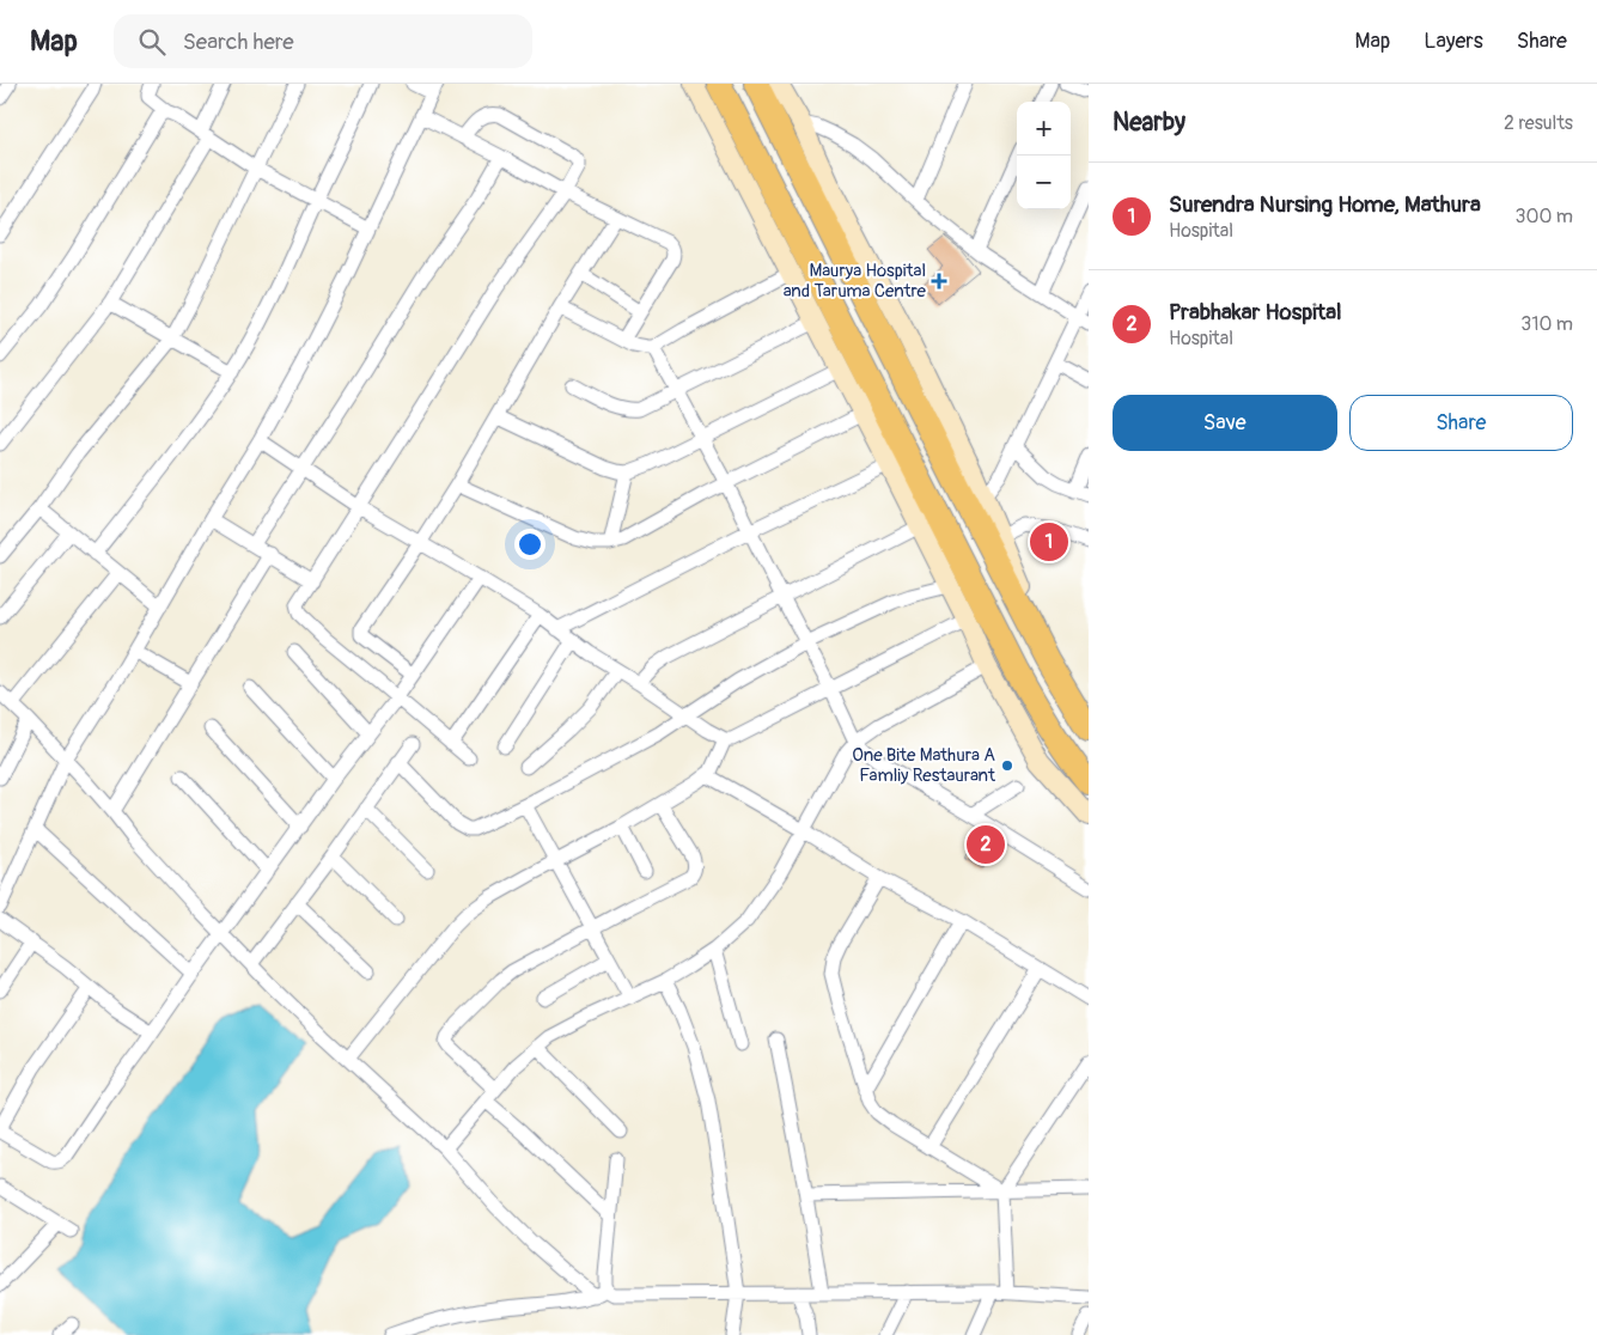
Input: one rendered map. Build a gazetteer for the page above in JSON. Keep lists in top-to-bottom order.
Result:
{
  "places": {
    "health": ["Maurya Hospital and Taruma Centre"],
    "other": ["One Bite Mathura A Famliy Restaurant"]
  },
  "page": {
    "header": "Map",
    "search": "Search here",
    "nav": ["Map", "Layers", "Share"],
    "heading": ["Nearby", "2 results"],
    "map_buttons": ["+", "−"],
    "list": [
      {
        "mark": "1",
        "name": "Surendra Nursing Home, Mathura",
        "note": "Hospital",
        "value": "300 m"
      },
      {
        "mark": "2",
        "name": "Prabhakar Hospital",
        "note": "Hospital",
        "value": "310 m"
      }
    ],
    "buttons": ["Save", "Share"],
    "pins": ["1", "2"]
  }
}
